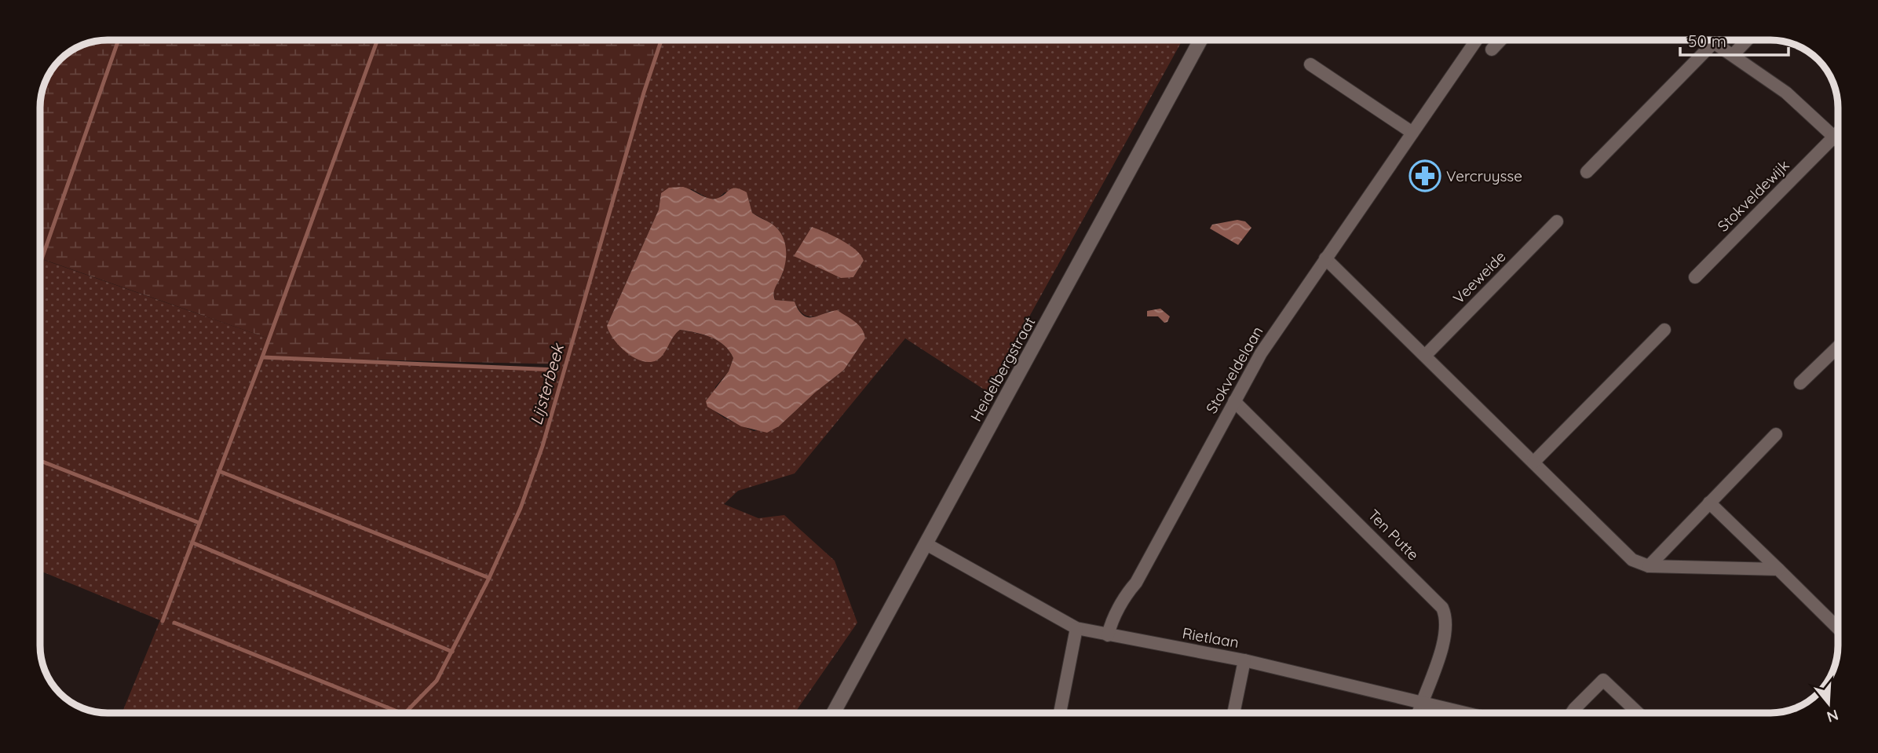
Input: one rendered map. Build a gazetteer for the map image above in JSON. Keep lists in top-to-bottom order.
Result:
{
  "streets": {
    "main road": ["Heidelbergstraat"],
    "street": [
      "Stokveldewijk",
      "Veeweide",
      "Stokveldelaan",
      "Ten Putte",
      "Rietlaan"
    ]
  },
  "crossings": [
    ["Heidelbergstraat", "Rietlaan"],
    ["Stokveldelaan", "Ten Putte"],
    ["Stokveldelaan", "Rietlaan"],
    ["Ten Putte", "Rietlaan"]
  ],
  "water": ["Lijsterbeek"],
  "places": {
    "pharmacy": ["Vercruysse"]
  },
  "scale_bar": "50 m",
  "north": "bottom"
}
